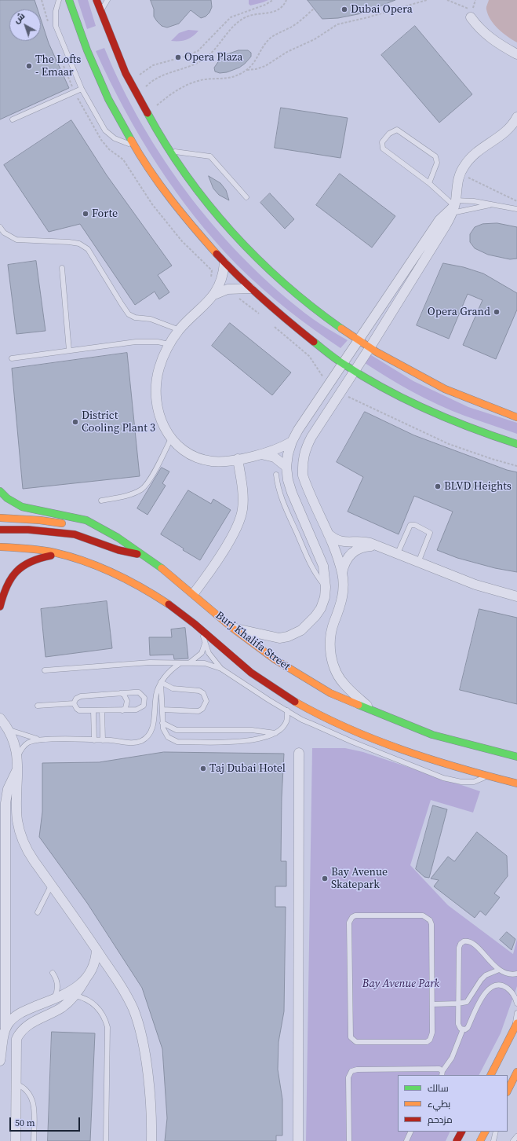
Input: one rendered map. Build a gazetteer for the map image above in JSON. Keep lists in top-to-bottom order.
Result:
{
  "streets": {
    "street": ["Burj Khalifa Street"]
  },
  "parks": ["Bay Avenue Park"],
  "places": [
    "Dubai Opera",
    "Opera Plaza",
    "The Lofts - Emaar",
    "Forte",
    "Opera Grand",
    "District Cooling Plant 3",
    "BLVD Heights",
    "Taj Dubai Hotel",
    "Bay Avenue Skatepark"
  ],
  "legend": ["سالك", "بطيء", "مزدحم"],
  "scale_bar": "50 m",
  "north": "top left"
}
